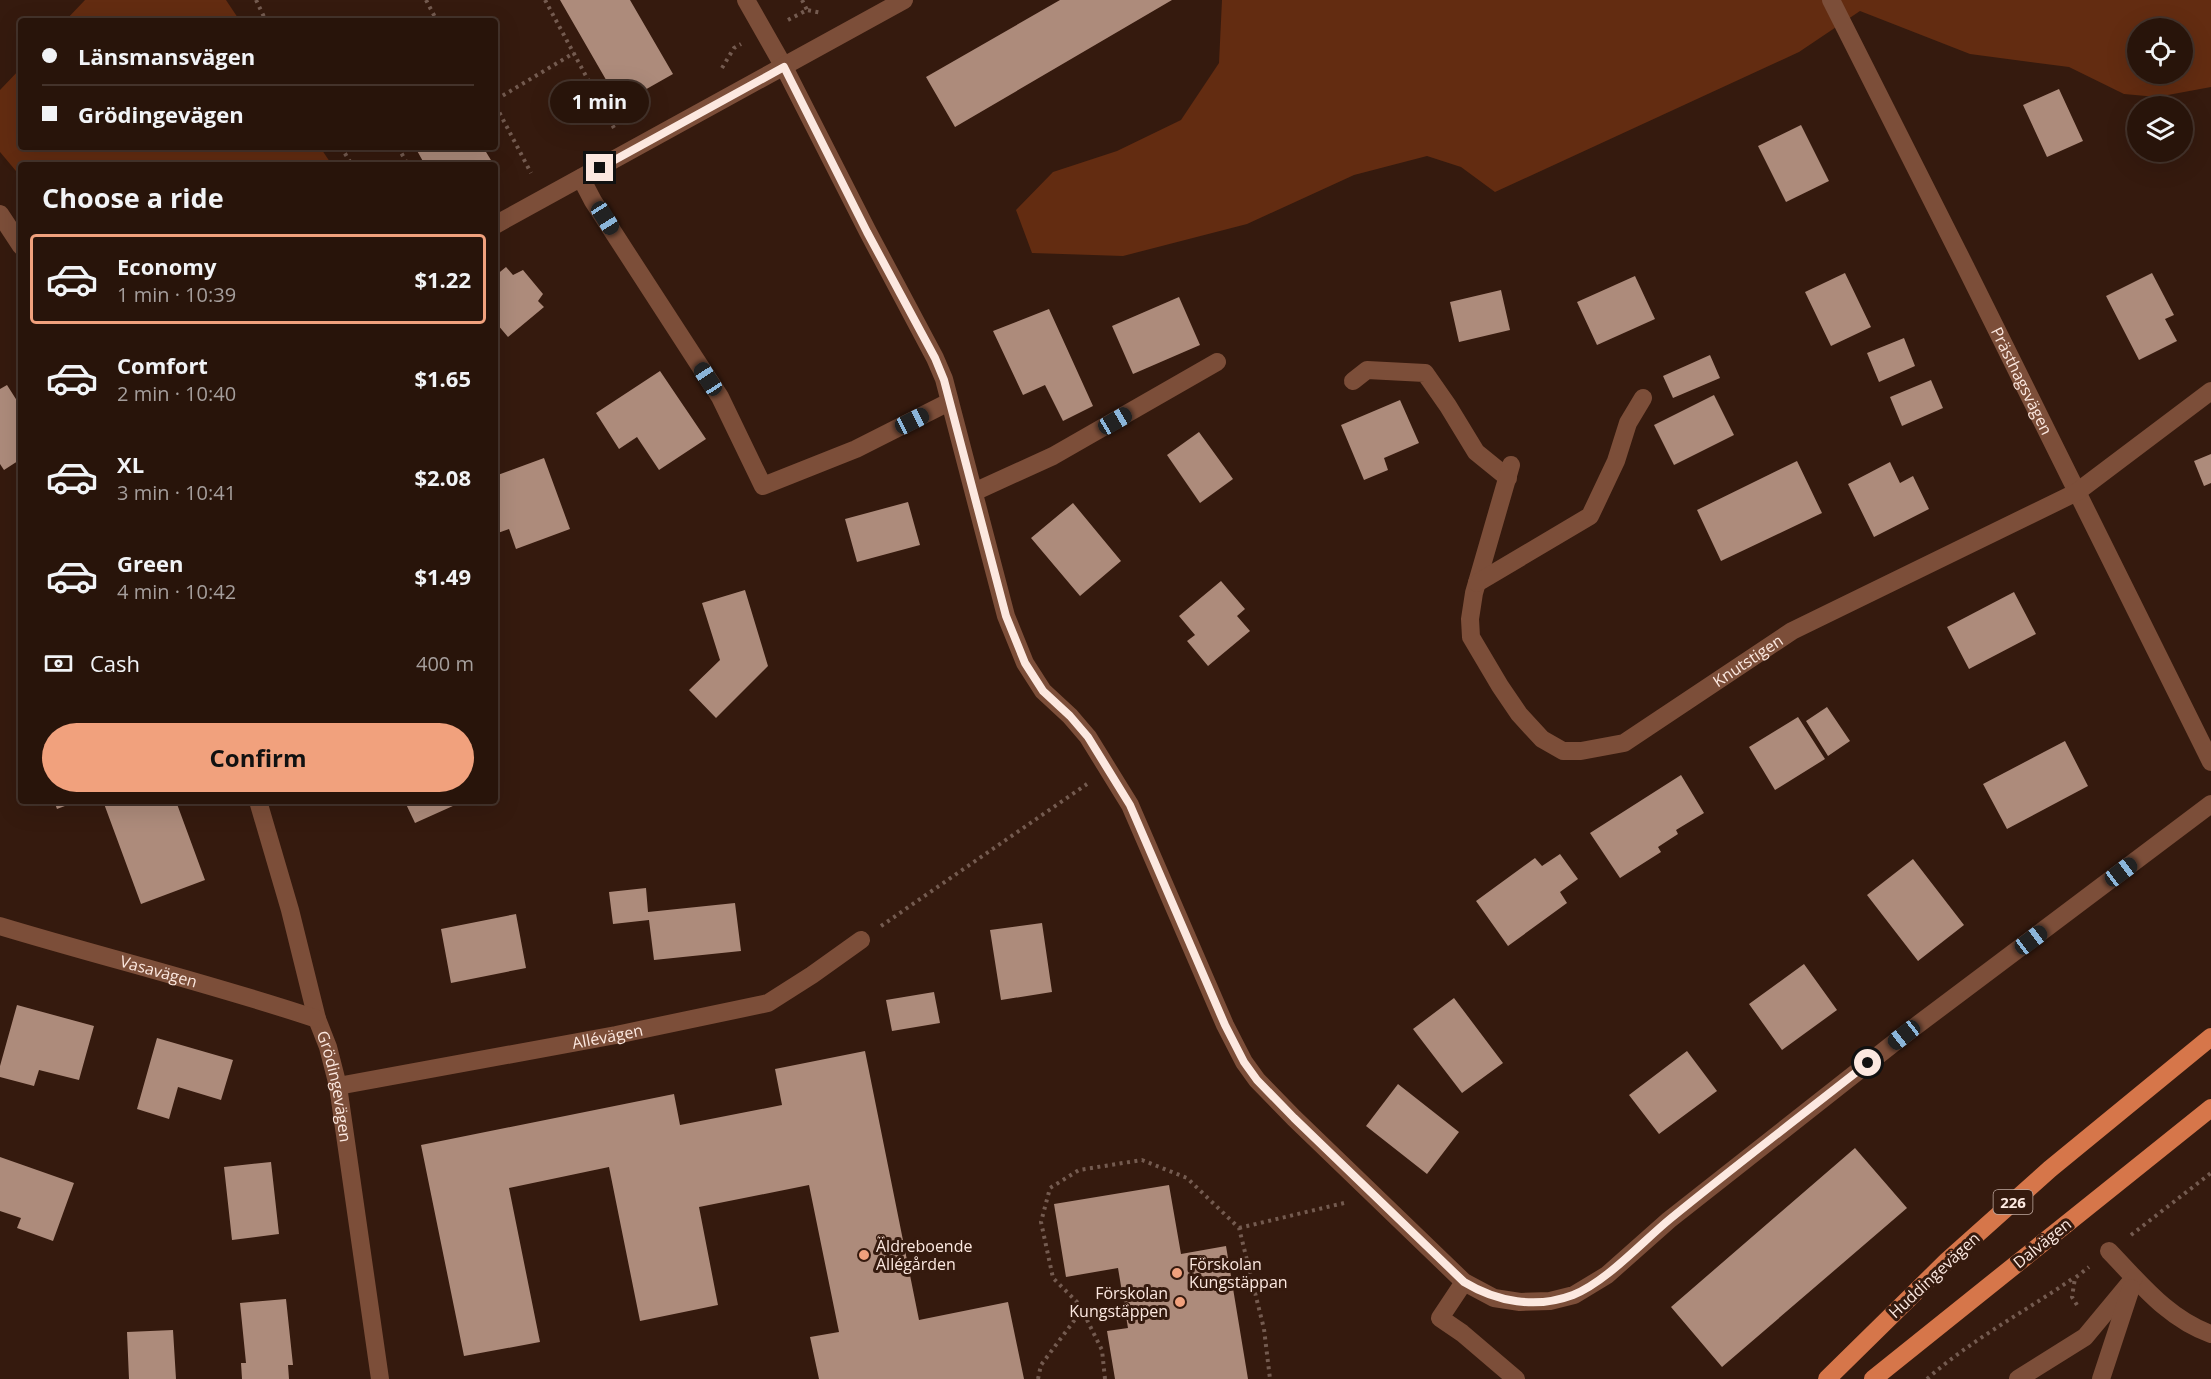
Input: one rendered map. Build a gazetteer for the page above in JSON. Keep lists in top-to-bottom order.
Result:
{
  "streets": {
    "main road": ["226", "Dalvägen", "Huddingevägen"],
    "street": [
      "Prästhagsvägen",
      "Knutstigen",
      "Vasavägen",
      "Allévägen",
      "Grödingevägen"
    ]
  },
  "crossings": [
    ["Prästhagsvägen", "Knutstigen"],
    ["Vasavägen", "Grödingevägen"],
    ["Allévägen", "Grödingevägen"]
  ],
  "places": ["Äldreboende Allégården", "Förskolan Kungstäppan", "Förskolan Kungstäppen"],
  "page": {
    "banner": ["Länsmansvägen", "Grödingevägen"],
    "bubble": "1 min",
    "heading": "Choose a ride",
    "list": [
      {
        "name": "Economy",
        "note": "1 min · 10:39",
        "value": "$1.22"
      },
      {
        "name": "Comfort",
        "note": "2 min · 10:40",
        "value": "$1.65"
      },
      {
        "name": "XL",
        "note": "3 min · 10:41",
        "value": "$2.08"
      },
      {
        "name": "Green",
        "note": "4 min · 10:42",
        "value": "$1.49"
      }
    ],
    "pay": ["Cash", "400 m"],
    "buttons": "Confirm"
  }
}
